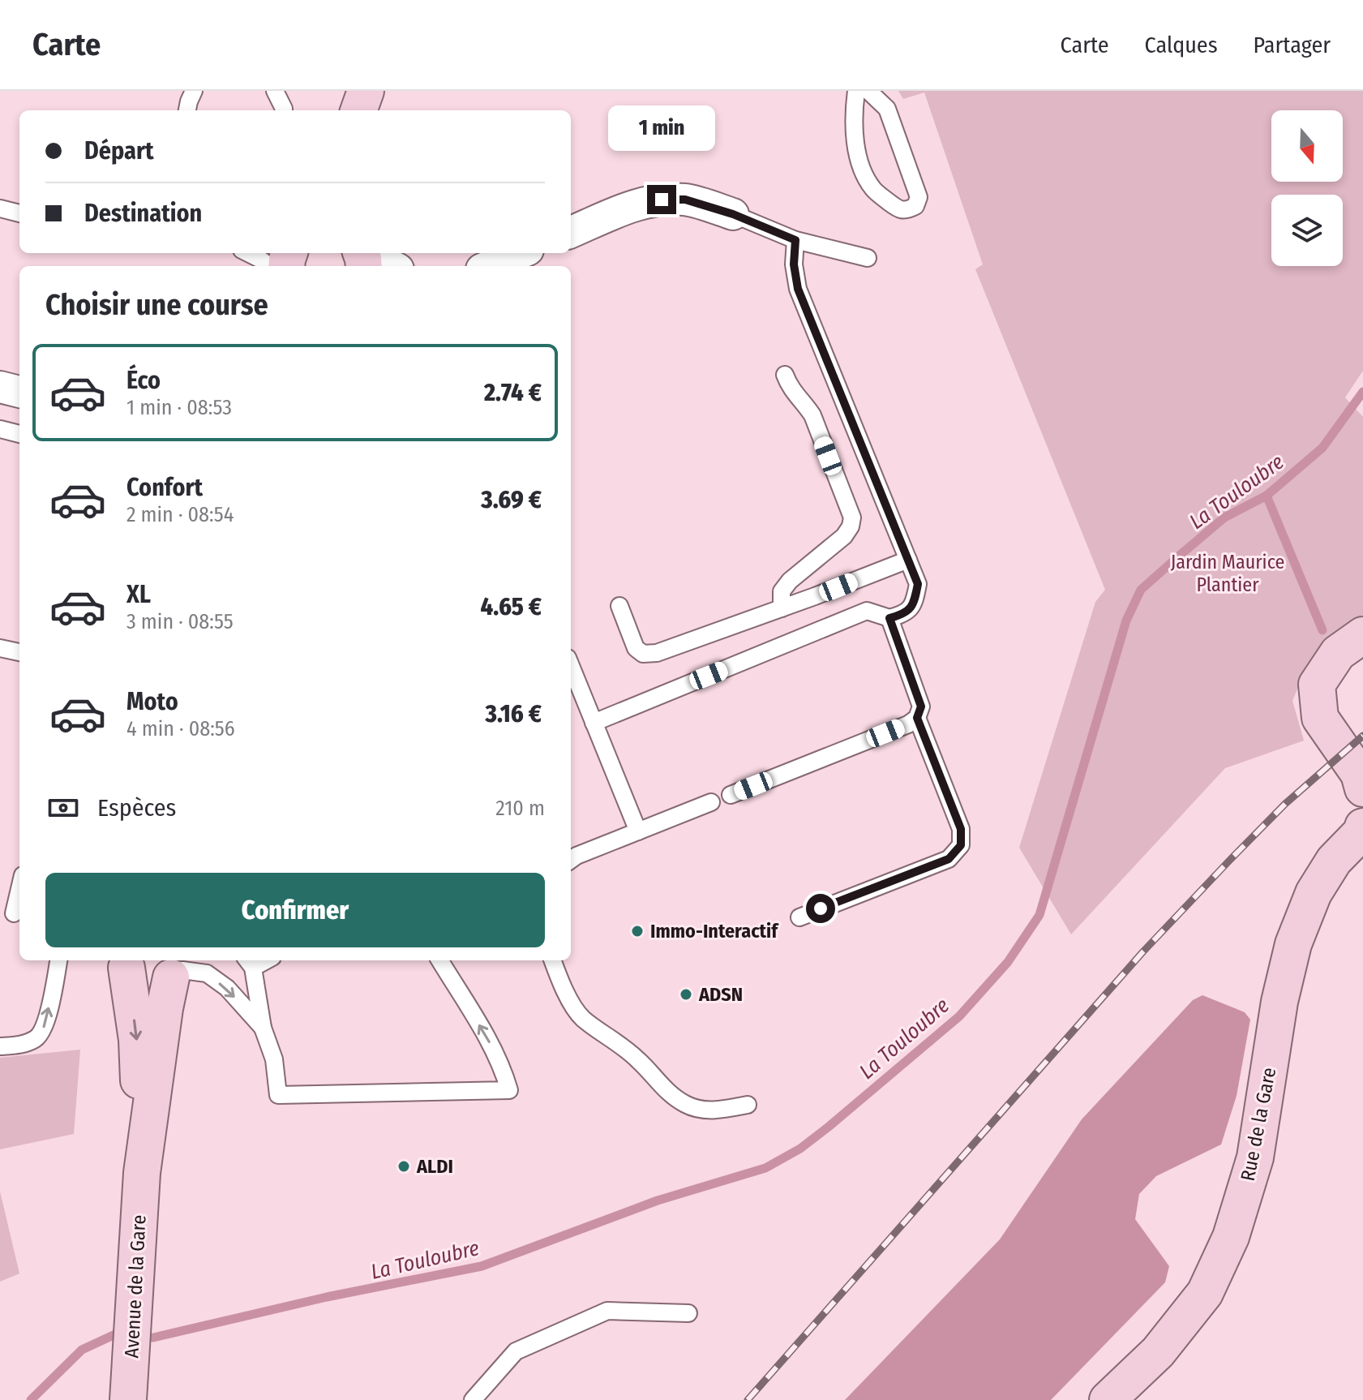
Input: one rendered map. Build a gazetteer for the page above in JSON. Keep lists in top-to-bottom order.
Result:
{
  "streets": {
    "main road": ["Rue de la Gare", "Avenue de la Gare"]
  },
  "water": ["La Touloubre"],
  "parks": ["Jardin Maurice Plantier"],
  "places": ["Immo-Interactif", "ADSN", "ALDI"],
  "north": "bottom",
  "page": {
    "header": "Carte",
    "nav": ["Carte", "Calques", "Partager"],
    "bubble": "1 min",
    "banner": ["Départ", "Destination"],
    "heading": "Choisir une course",
    "list": [
      {
        "name": "Éco",
        "note": "1 min · 08:53",
        "value": "2.74 €"
      },
      {
        "name": "Confort",
        "note": "2 min · 08:54",
        "value": "3.69 €"
      },
      {
        "name": "XL",
        "note": "3 min · 08:55",
        "value": "4.65 €"
      },
      {
        "name": "Moto",
        "note": "4 min · 08:56",
        "value": "3.16 €"
      }
    ],
    "pay": ["Espèces", "210 m"],
    "buttons": "Confirmer"
  }
}
